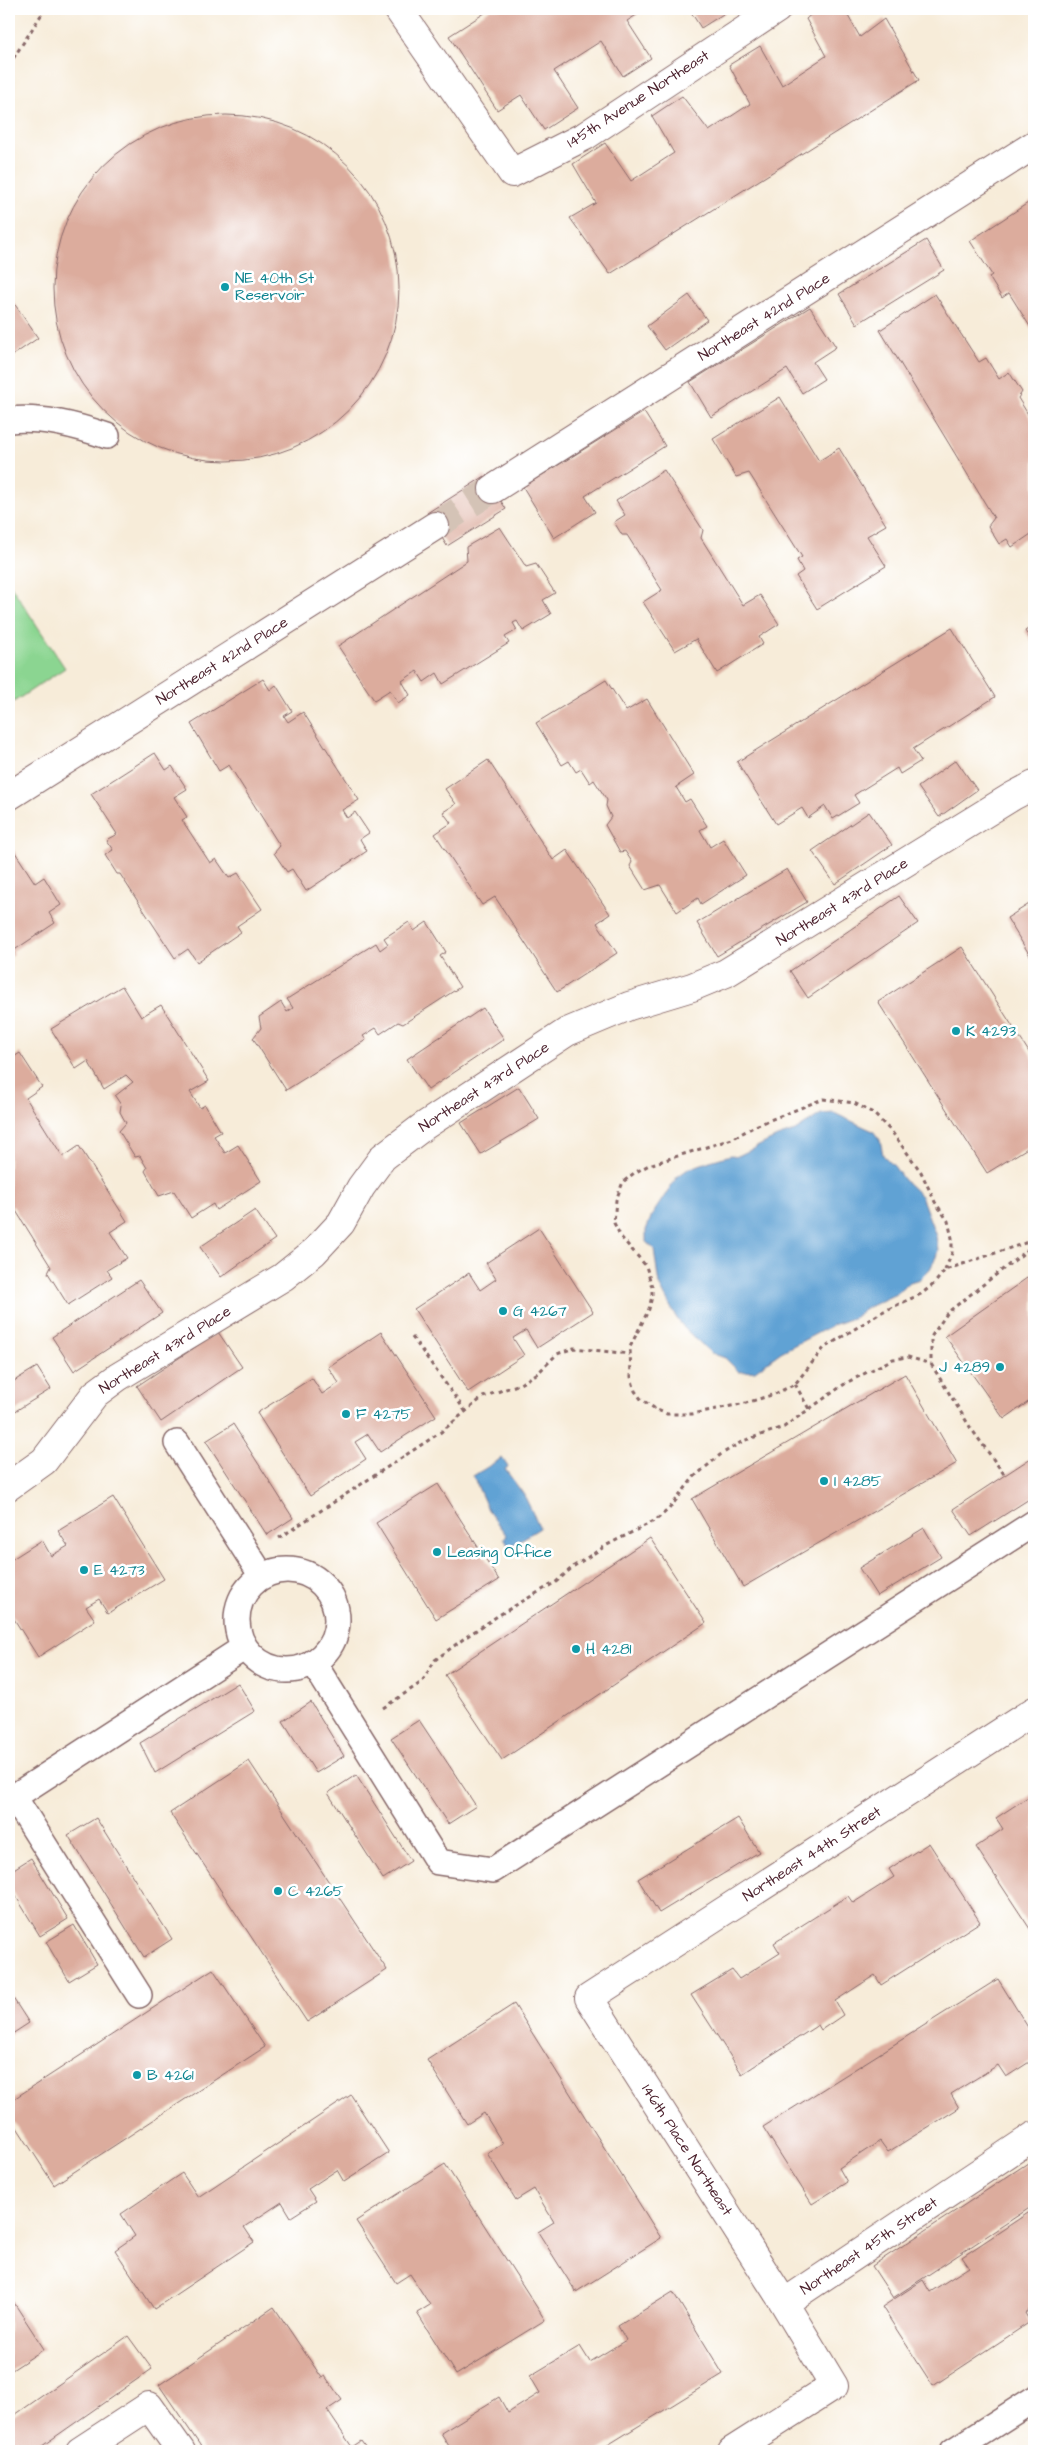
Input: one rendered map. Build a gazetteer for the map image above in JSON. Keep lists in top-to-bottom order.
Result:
{
  "streets": {
    "street": [
      "145th Avenue Northeast",
      "Northeast 42nd Place",
      "Northeast 43rd Place",
      "Northeast 44th Street",
      "146th Place Northeast",
      "Northeast 45th Street"
    ]
  },
  "crossings": [
    ["Northeast 44th Street", "146th Place Northeast"],
    ["146th Place Northeast", "Northeast 45th Street"]
  ],
  "places": [
    "NE 40th St Reservoir",
    "K 4293",
    "G 4267",
    "J 4289",
    "F 4275",
    "I 4285",
    "Leasing Office",
    "E 4273",
    "H 4281",
    "C 4265",
    "B 4261"
  ]
}
